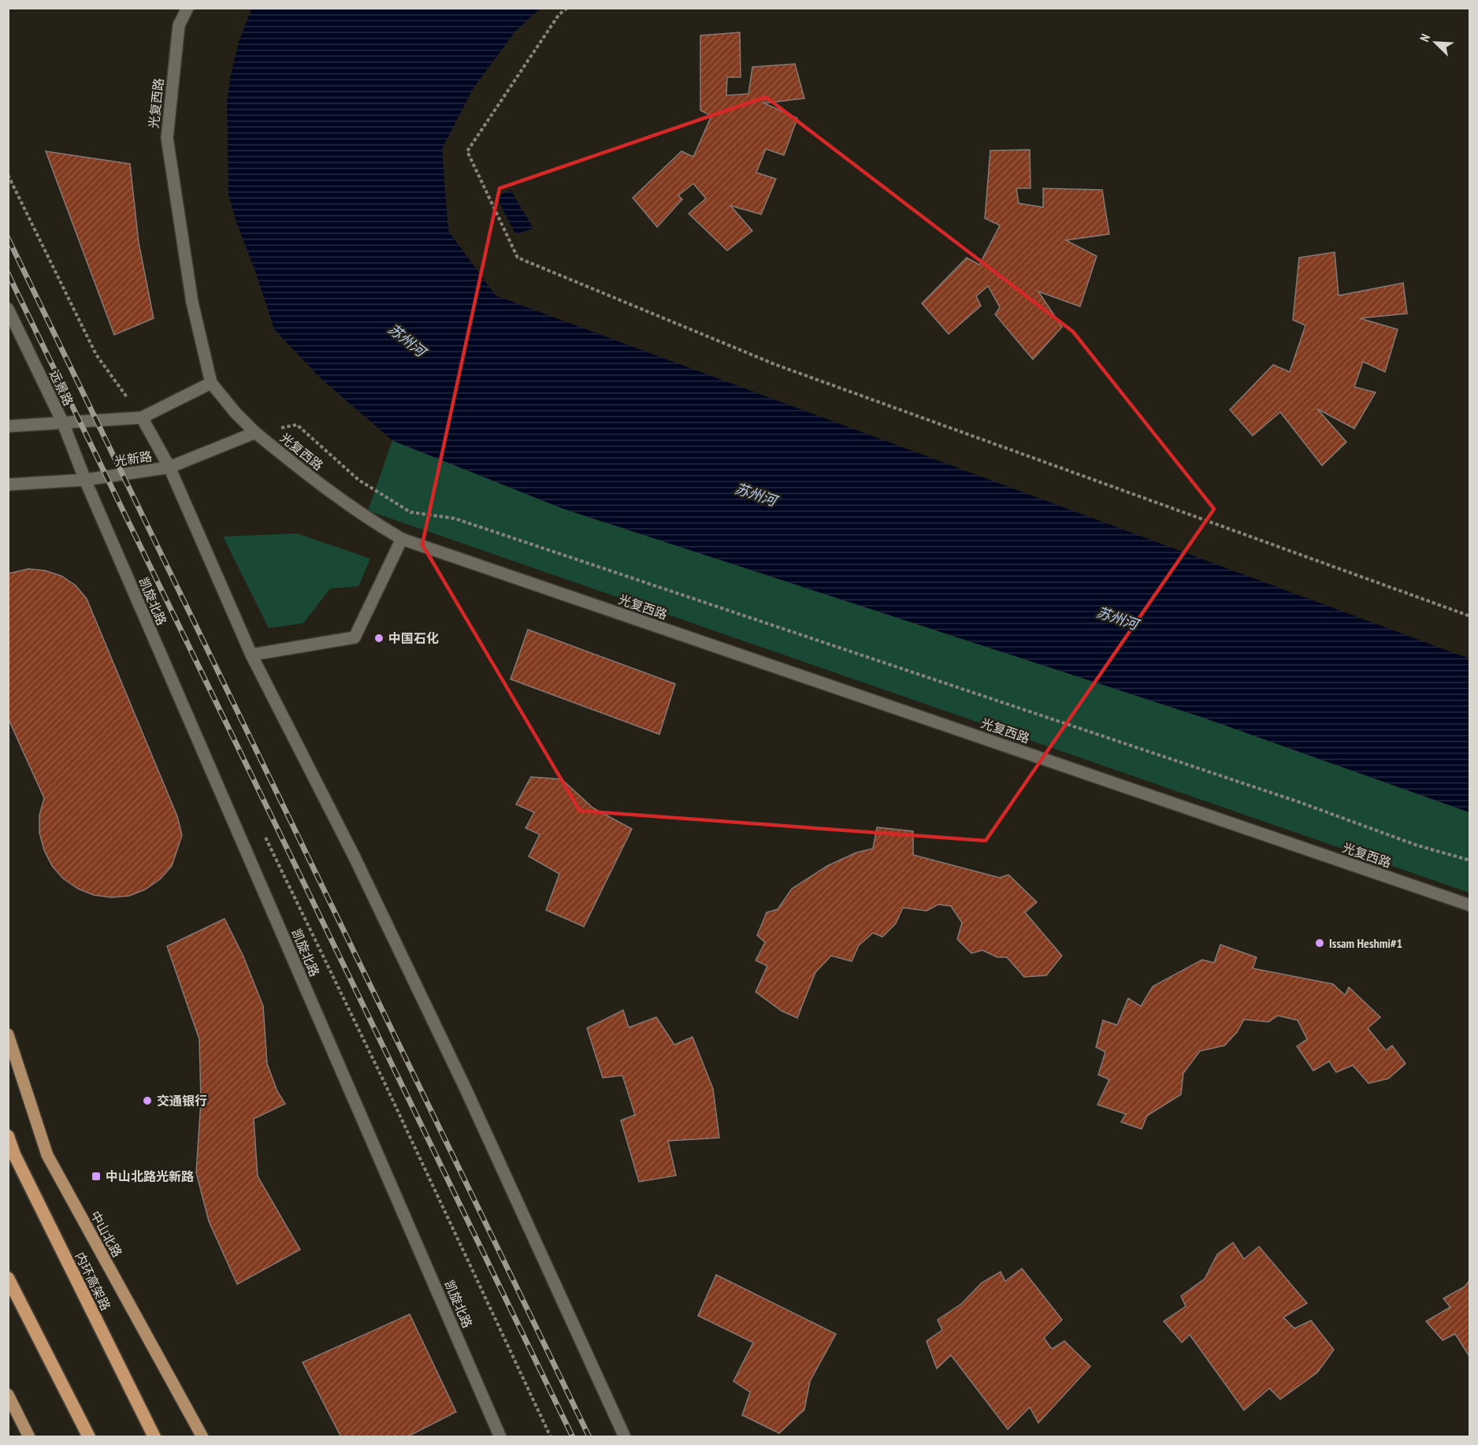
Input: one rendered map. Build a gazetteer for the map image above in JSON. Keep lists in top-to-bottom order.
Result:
{
  "streets": {
    "highway": ["内环高架路"],
    "main road": ["中山北路"],
    "street": [
      "光复西路",
      "远景路",
      "光新路",
      "凯旋北路"
    ]
  },
  "crossings": [
    ["光复西路", "光新路"],
    ["远景路", "光新路"],
    ["远景路", "凯旋北路"],
    ["光新路", "凯旋北路"]
  ],
  "water": ["苏州河"],
  "places": {
    "other": ["中国石化", "Issam Heshmi#1", "交通银行"],
    "transit": ["中山北路光新路"]
  },
  "north": "top left"
}
